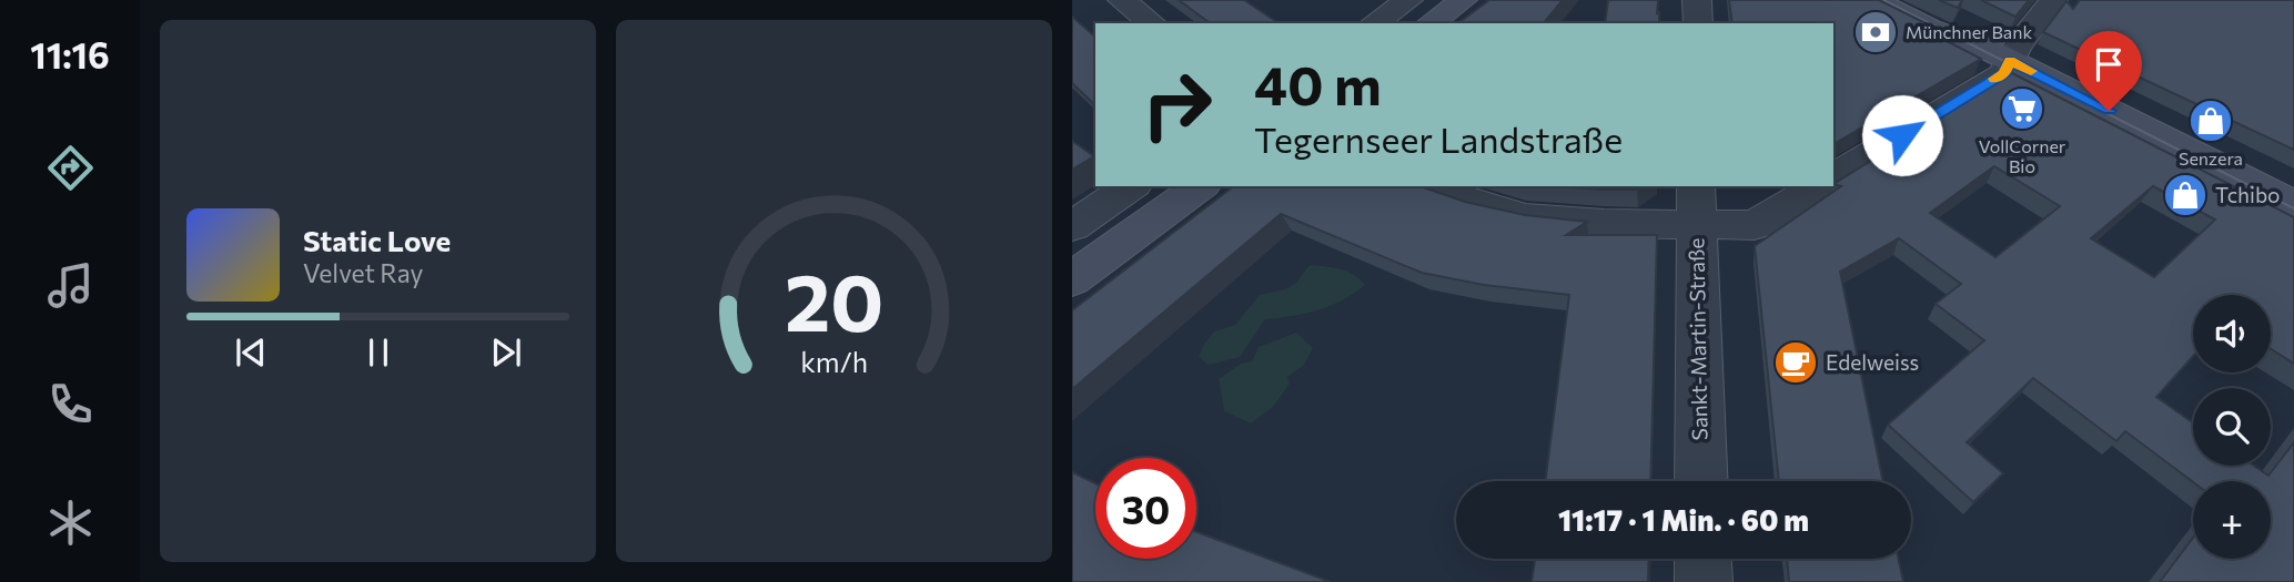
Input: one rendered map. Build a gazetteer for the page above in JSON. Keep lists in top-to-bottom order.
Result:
{
  "streets": {
    "street": ["Sankt-Martin-Straße"]
  },
  "places": {
    "bank": ["Münchner Bank"],
    "supermarket": ["VollCorner Bio"],
    "shop": ["Senzera", "Tchibo"],
    "cafe": ["Edelweiss"]
  },
  "page": {
    "tabs": "11:16",
    "turn": ["40 m", "Tegernseer Landstraße"],
    "song": ["Static Love", "Velvet Ray"],
    "map_buttons": "+",
    "limit": "30",
    "trip": "11:17 · 1 Min. · 60 m",
    "gauge": ["20", "km/h"]
  }
}
